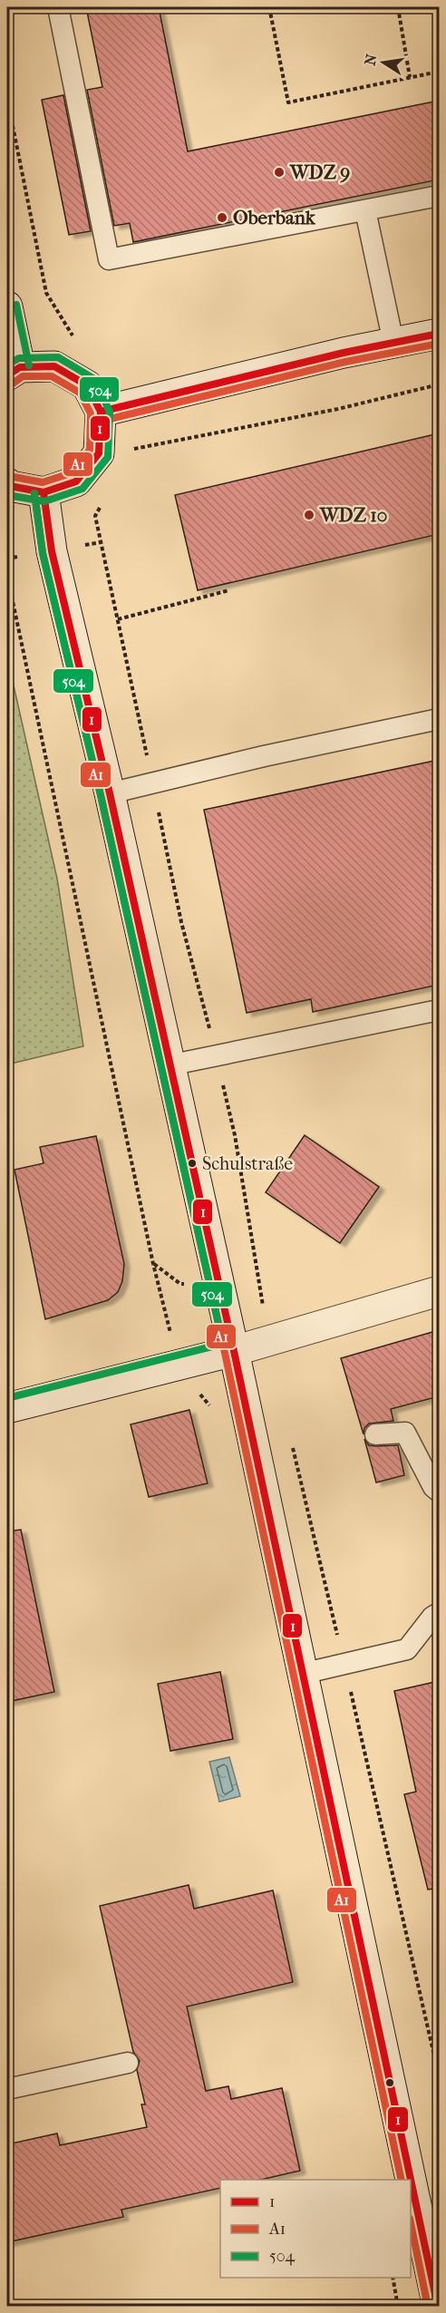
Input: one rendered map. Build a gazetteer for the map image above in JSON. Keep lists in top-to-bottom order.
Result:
{
  "places": [
    "WDZ 9",
    "Oberbank",
    "WDZ 10",
    "Schulstraße"
  ],
  "lines": ["transit line 504", "transit line 1", "transit line A1"],
  "legend": ["1", "A1", "504"],
  "north": "left"
}
